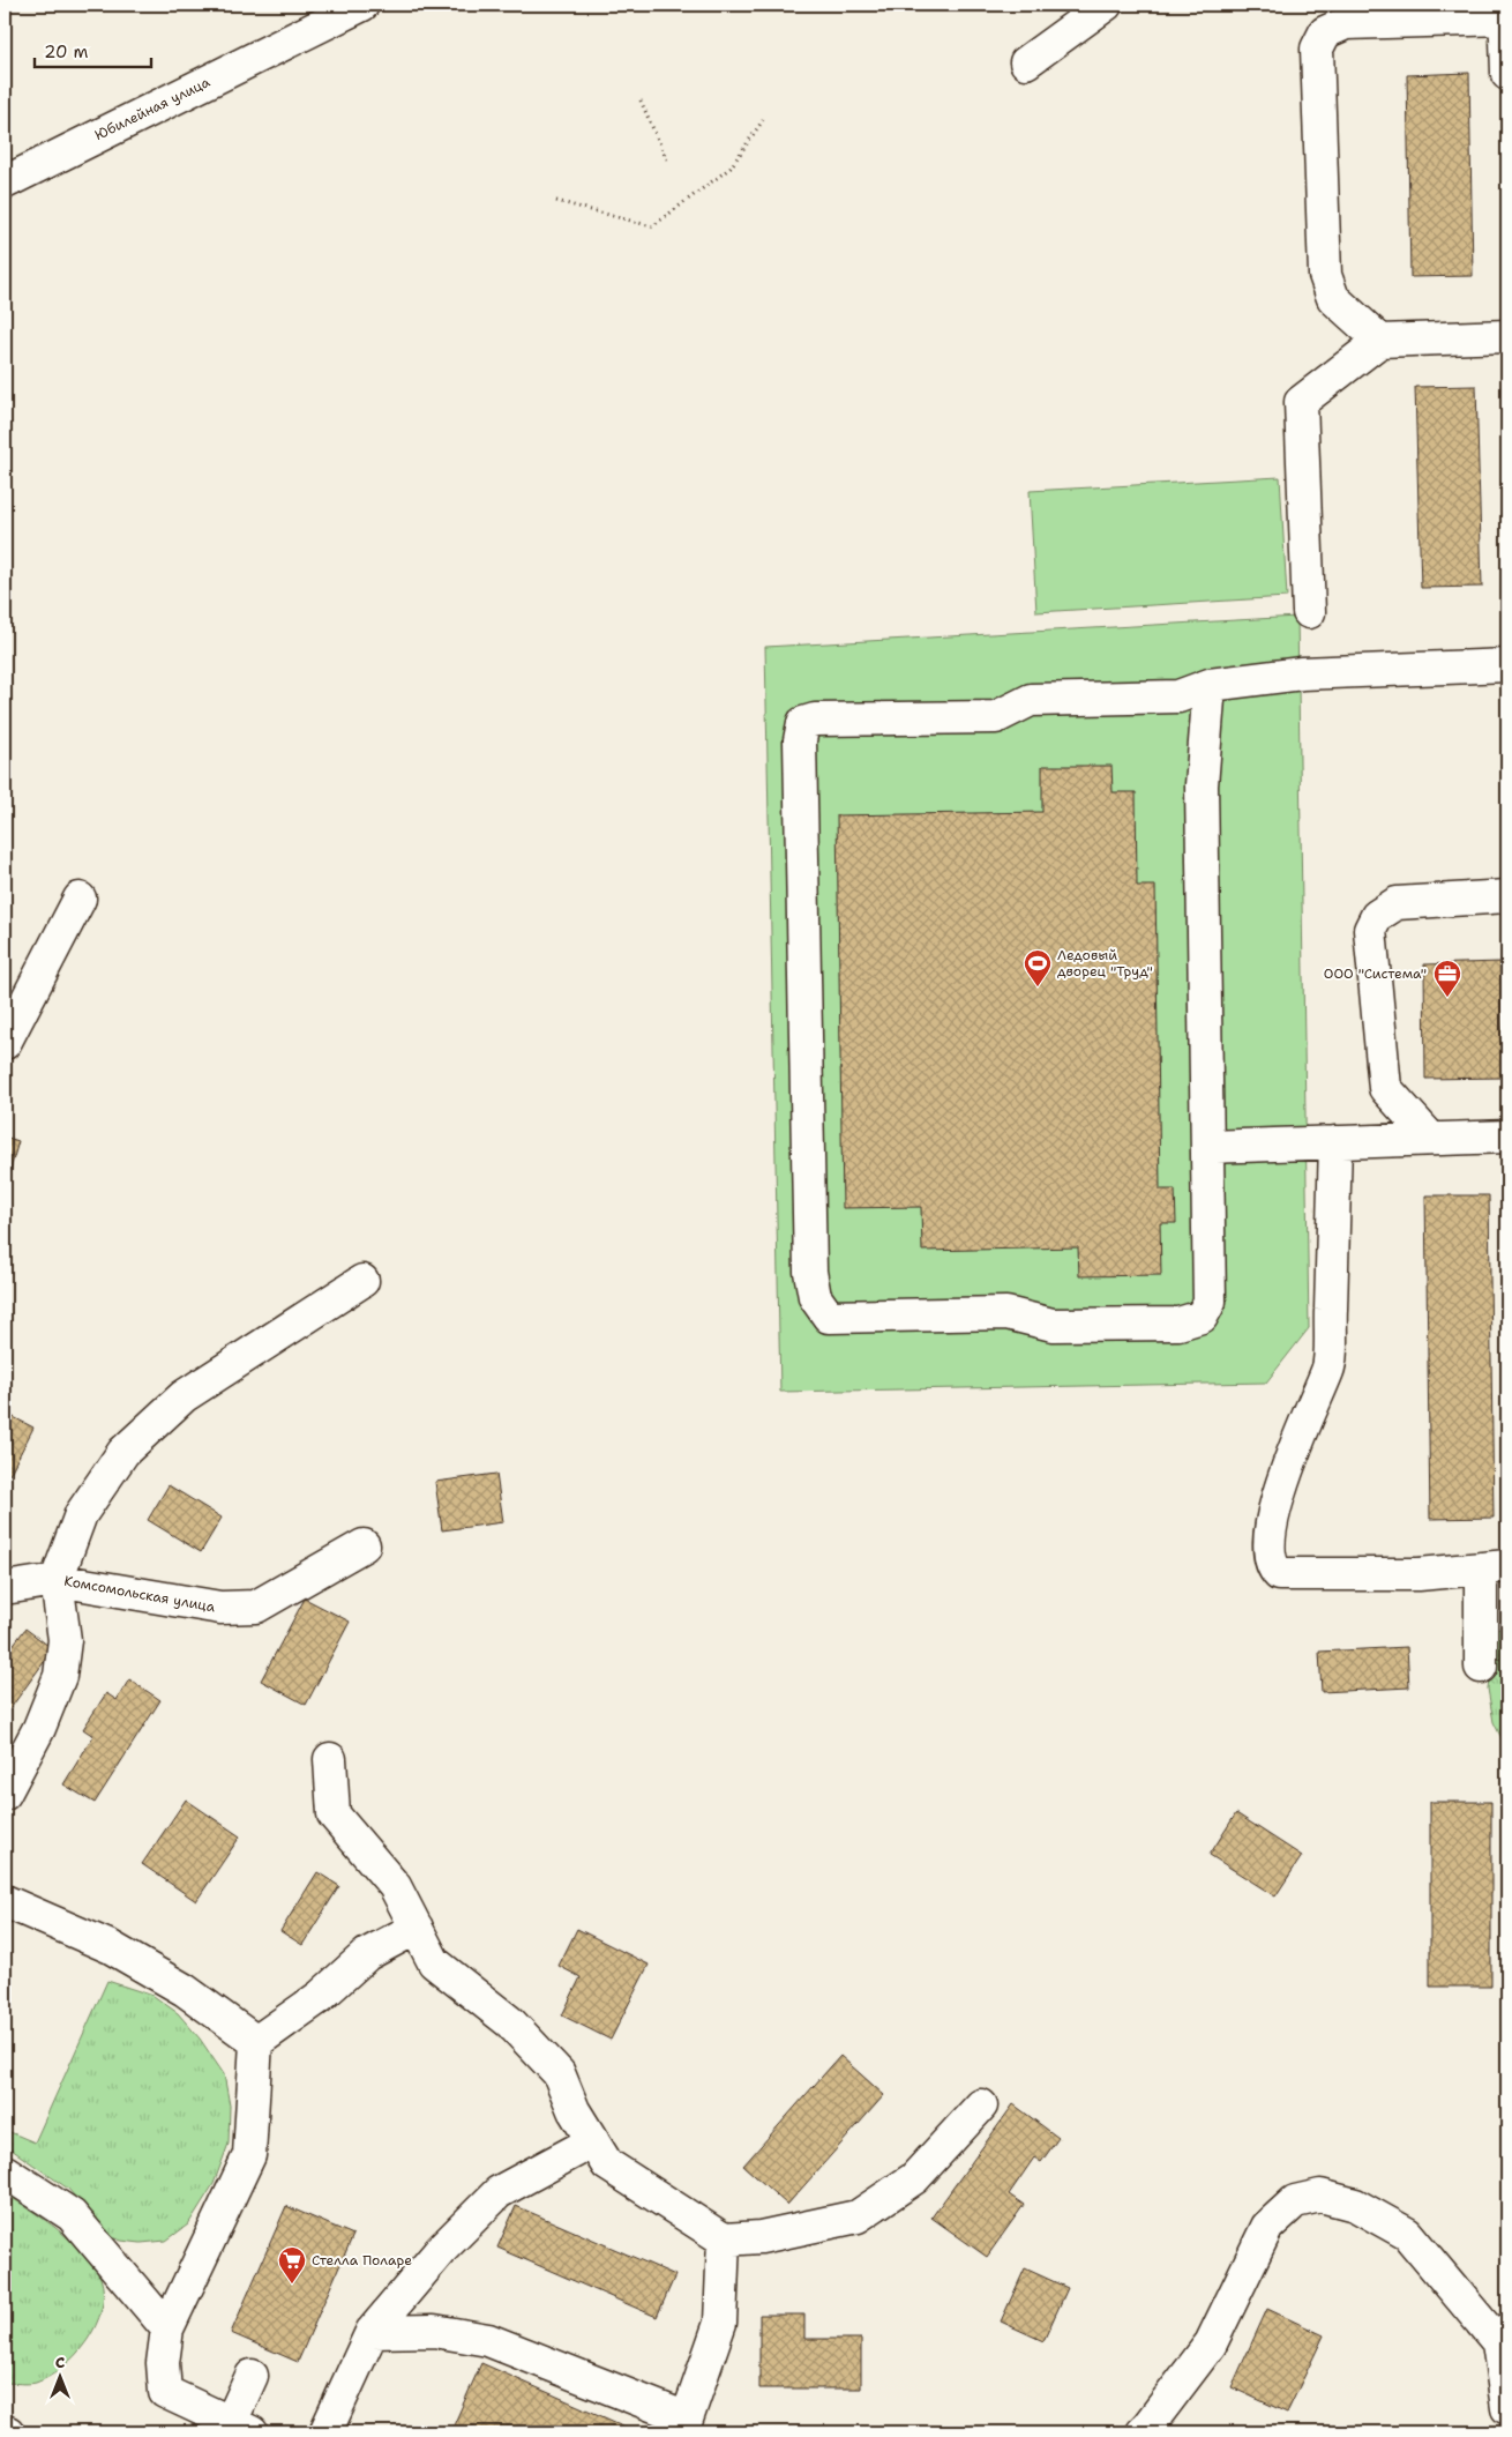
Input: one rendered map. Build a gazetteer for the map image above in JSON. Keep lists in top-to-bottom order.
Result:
{
  "streets": {
    "street": ["Юбилейная улица", "Комсомольская улица"]
  },
  "places": {
    "sports": ["Ледовый дворец \"Труд\""],
    "office": ["ООО \"Система\""],
    "supermarket": ["Стелла Поларе"]
  },
  "scale_bar": "20 m",
  "north": "top"
}
